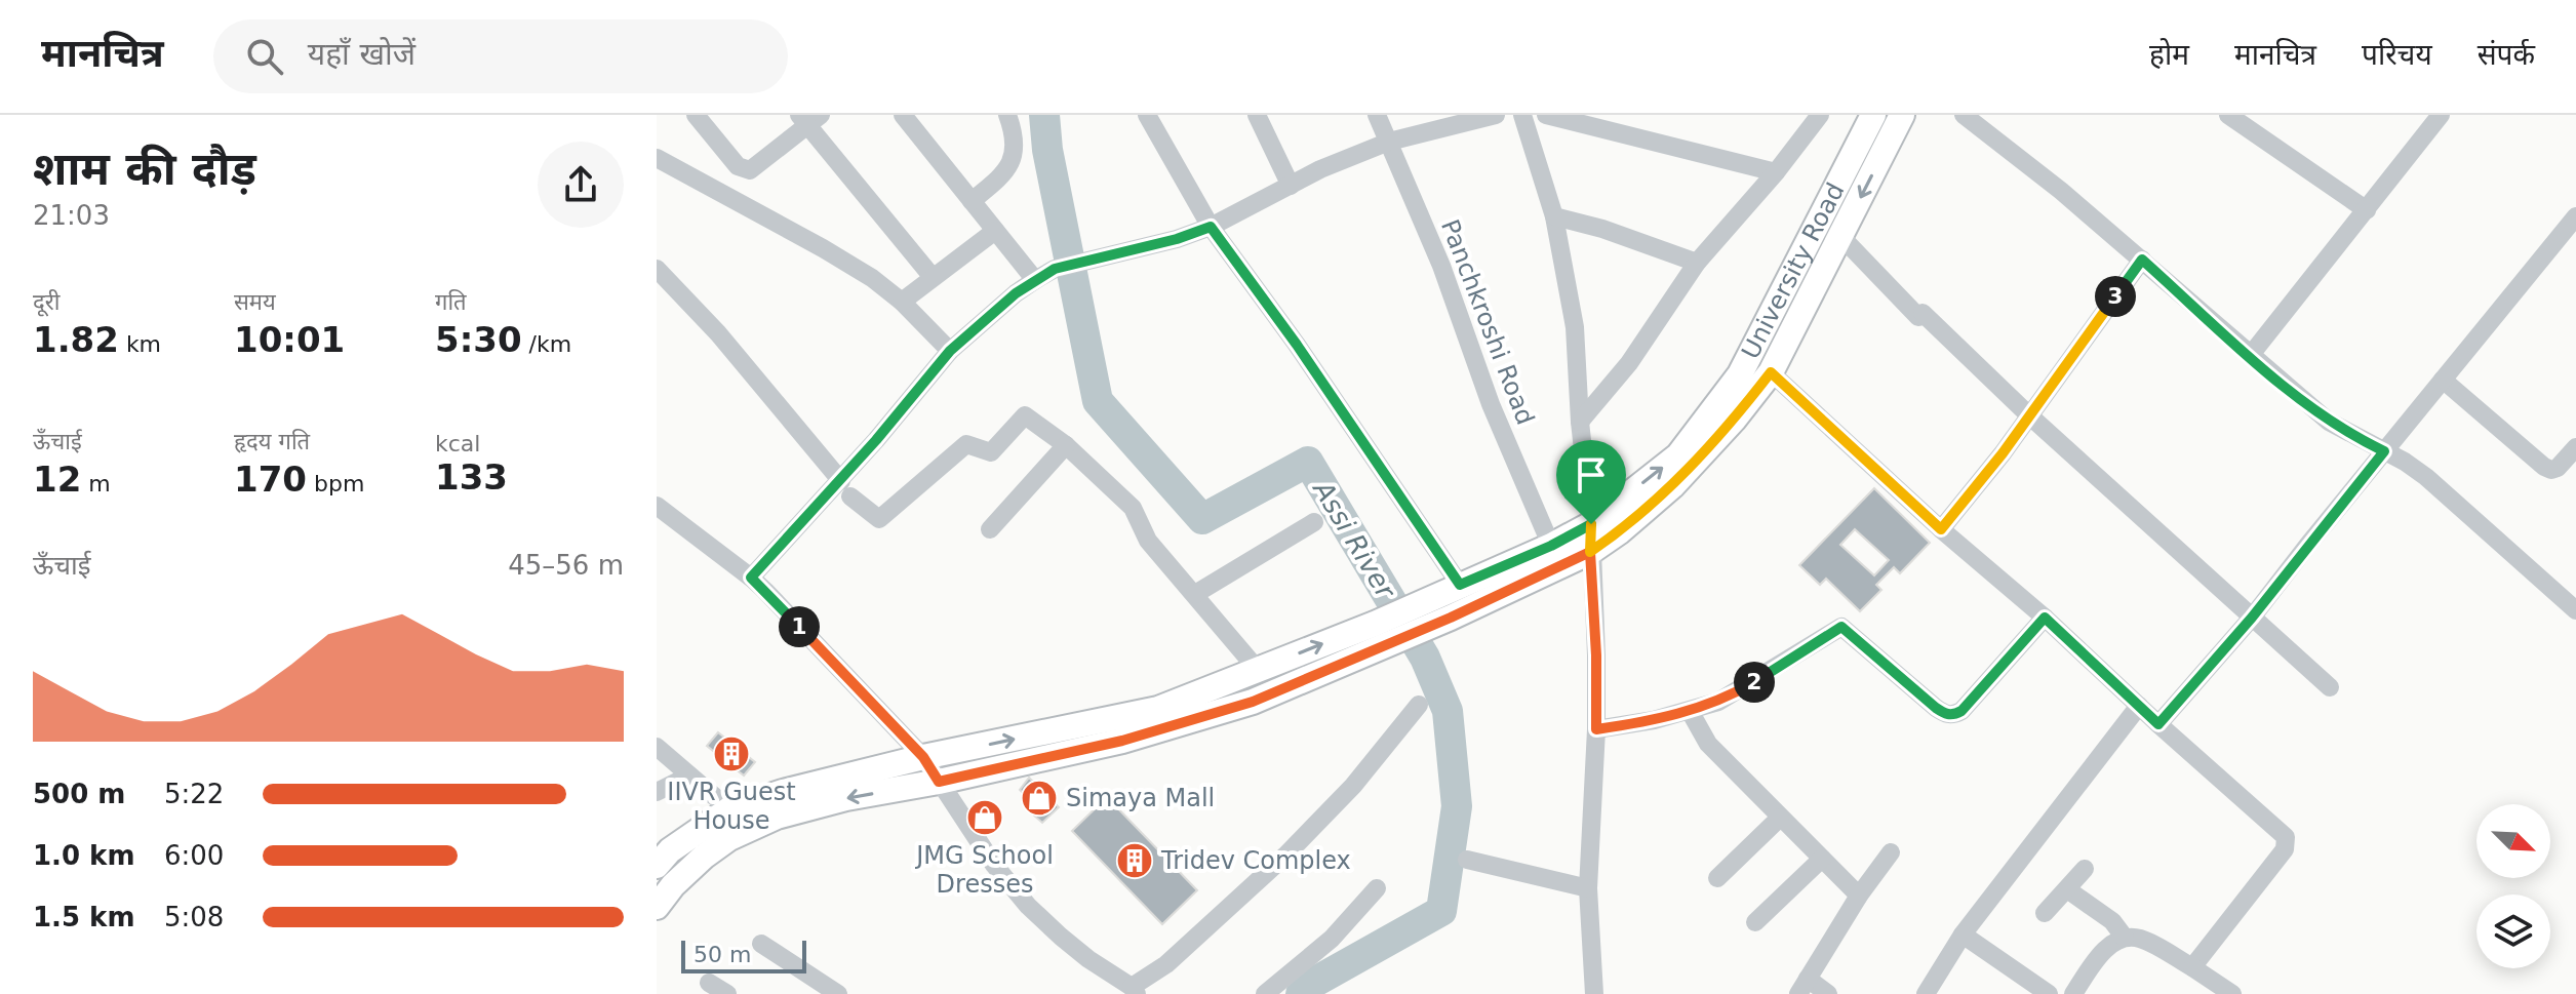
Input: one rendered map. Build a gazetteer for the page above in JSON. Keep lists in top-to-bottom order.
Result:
{
  "streets": {
    "main road": ["University Road"],
    "street": ["Panchkroshi Road"]
  },
  "crossings": [
    ["University Road", "Panchkroshi Road"]
  ],
  "water": ["Assi River"],
  "places": {
    "building": ["IIVR Guest House", "Tridev Complex"],
    "shop": ["Simaya Mall", "JMG School Dresses"]
  },
  "scale_bar": "50 m",
  "north": "bottom right",
  "page": {
    "header": "मानचित्र",
    "search": "यहाँ खोजें",
    "nav": [
      "होम",
      "मानचित्र",
      "परिचय",
      "संपर्क"
    ],
    "heading": ["शाम की दौड़", "21:03"],
    "stats": [
      ["दूरी", "1.82 km"],
      ["समय", "10:01"],
      ["गति", "5:30 /km"],
      ["ऊँचाई", "12 m"],
      ["हृदय गति", "170 bpm"],
      ["kcal", "133"]
    ],
    "pins": ["3", "1", "2"],
    "chart": ["ऊँचाई", "45–56 m"],
    "list": [
      {
        "name": "500 m",
        "note": "5:22"
      },
      {
        "name": "1.0 km",
        "note": "6:00"
      },
      {
        "name": "1.5 km",
        "note": "5:08"
      }
    ],
    "scale": "50 m"
  }
}
